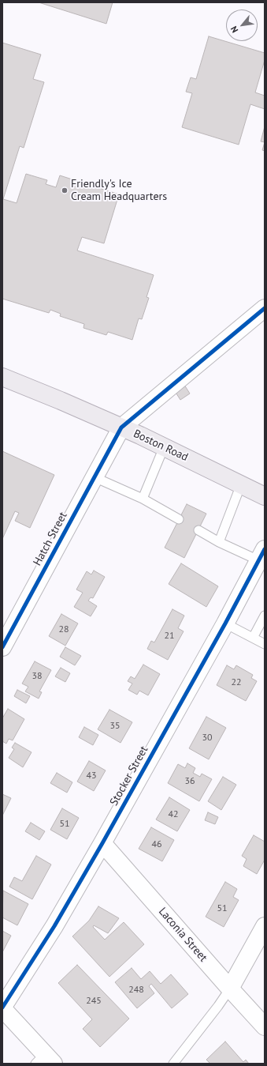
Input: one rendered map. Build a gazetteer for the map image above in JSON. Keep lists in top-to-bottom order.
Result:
{
  "streets": {
    "main road": ["Boston Road"],
    "street": ["Hatch Street", "Stocker Street", "Laconia Street"]
  },
  "crossings": [
    ["Boston Road", "Hatch Street"],
    ["Stocker Street", "Laconia Street"]
  ],
  "places": ["Friendly's Ice Cream Headquarters"],
  "house_numbers": [
    "28",
    "21",
    "38",
    "22",
    "35",
    "30",
    "43",
    "36",
    "42",
    "51",
    "46",
    "51",
    "248",
    "245"
  ],
  "north": "bottom left"
}
